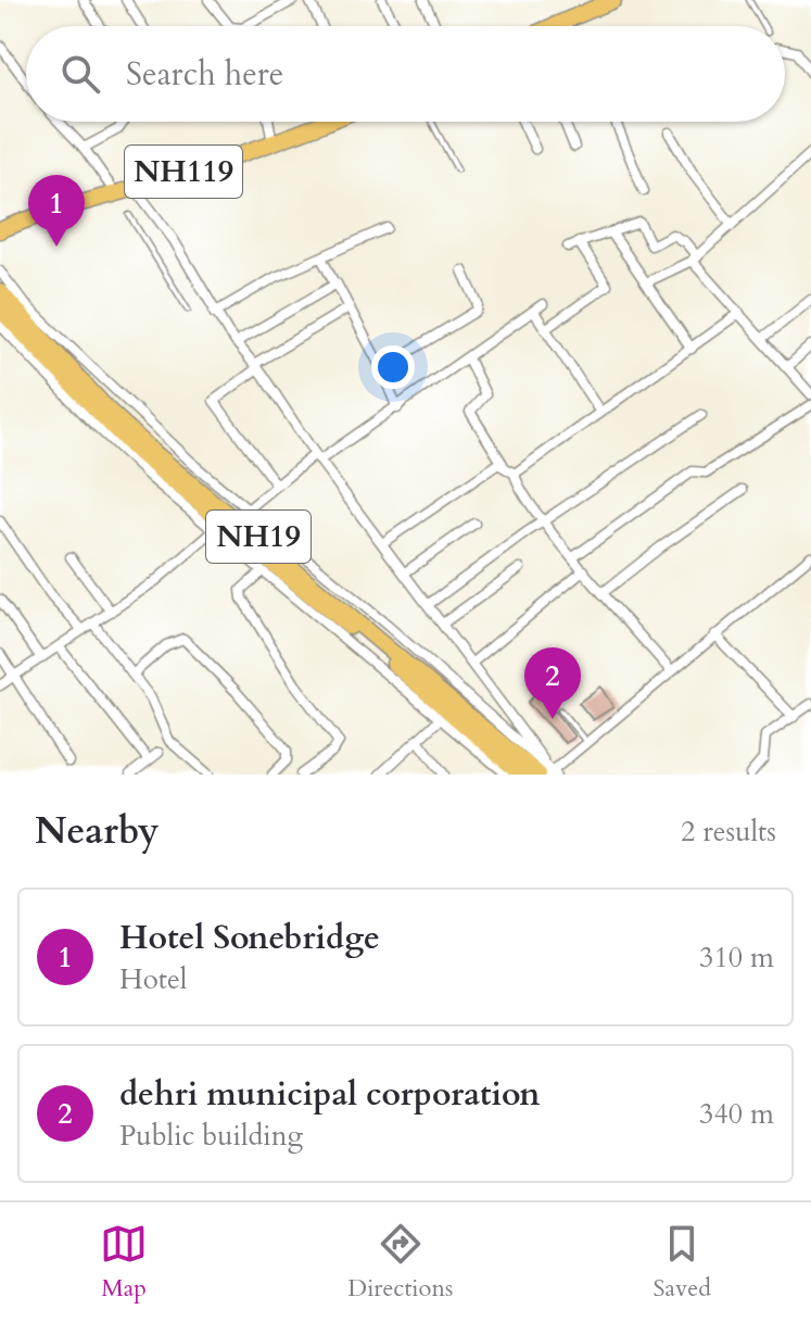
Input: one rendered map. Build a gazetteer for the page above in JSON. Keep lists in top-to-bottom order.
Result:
{
  "streets": {
    "highway": ["NH119", "NH19"]
  },
  "page": {
    "search": "Search here",
    "pins": ["1", "2"],
    "heading": ["Nearby", "2 results"],
    "list": [
      {
        "mark": "1",
        "name": "Hotel Sonebridge",
        "note": "Hotel",
        "value": "310 m"
      },
      {
        "mark": "2",
        "name": "dehri municipal corporation",
        "note": "Public building",
        "value": "340 m"
      }
    ],
    "nav": ["Map", "Directions", "Saved"]
  }
}
